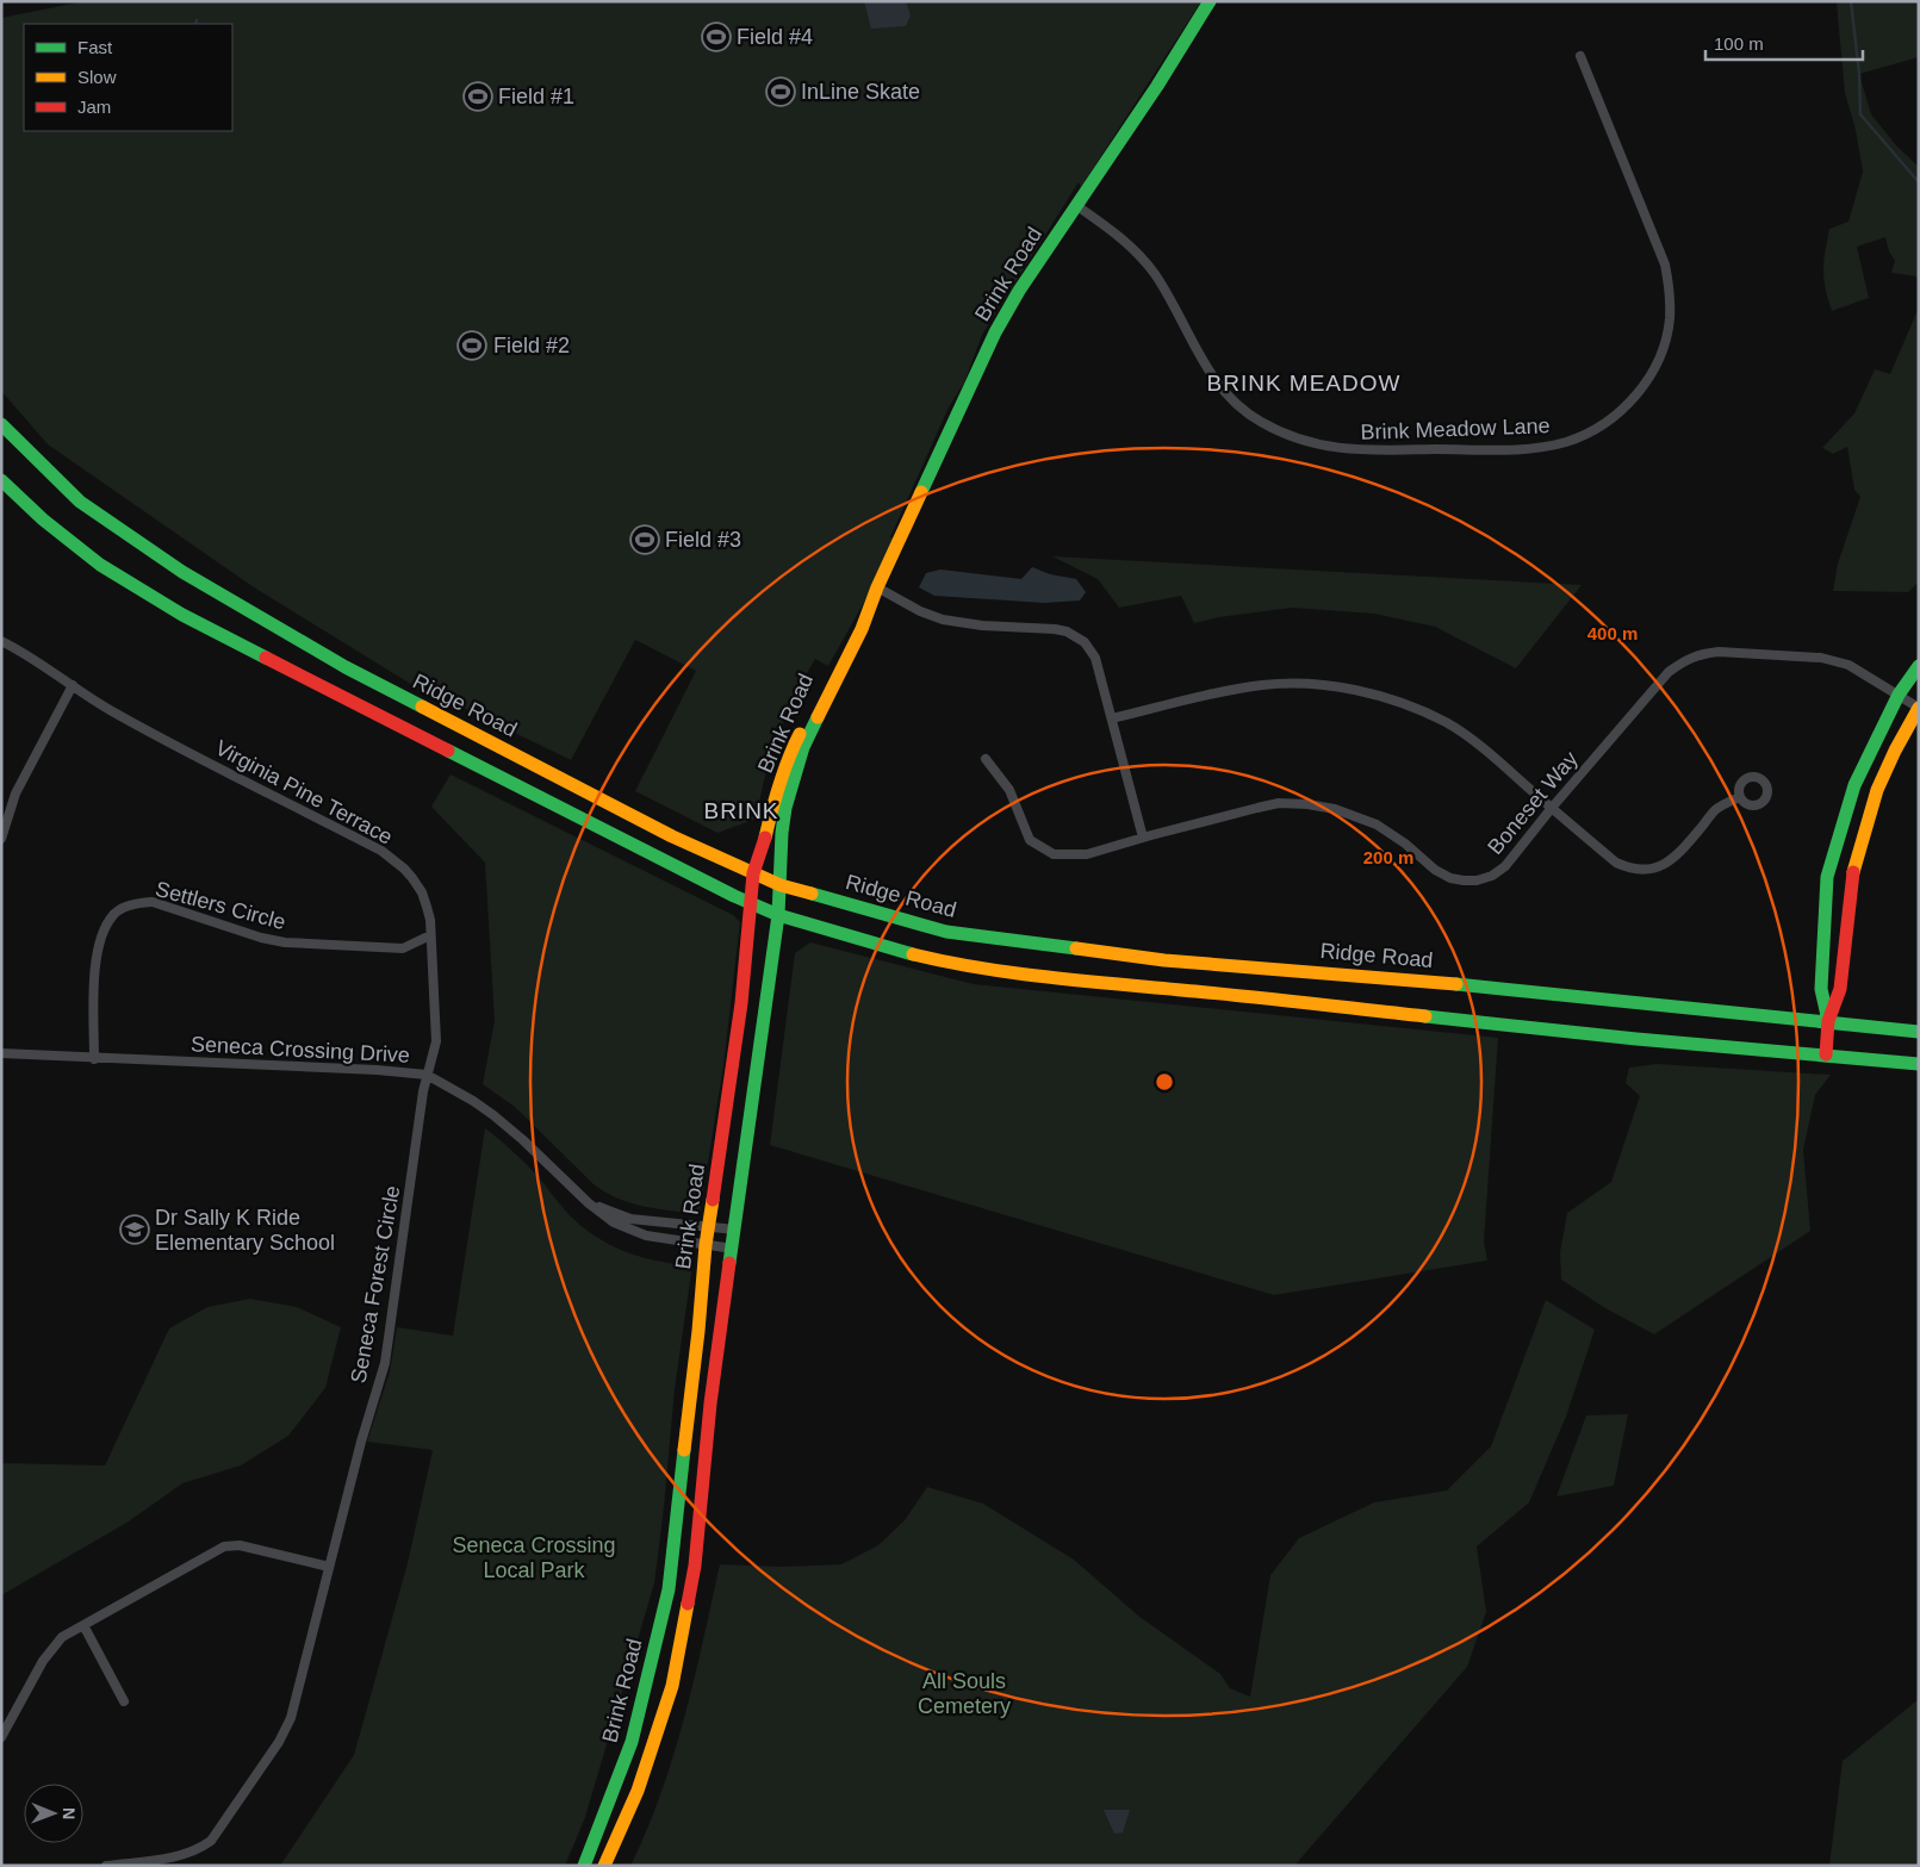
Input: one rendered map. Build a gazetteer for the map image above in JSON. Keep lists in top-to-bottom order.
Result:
{
  "streets": {
    "main road": ["Brink Road", "Ridge Road"],
    "street": [
      "Brink Meadow Lane",
      "Virginia Pine Terrace",
      "Boneset Way",
      "Settlers Circle",
      "Seneca Crossing Drive",
      "Seneca Forest Circle"
    ]
  },
  "crossings": [
    ["Brink Road", "Brink Meadow Lane"],
    ["Brink Road", "Ridge Road"],
    ["Brink Road", "Seneca Crossing Drive"],
    ["Virginia Pine Terrace", "Settlers Circle"],
    ["Virginia Pine Terrace", "Seneca Crossing Drive"],
    ["Virginia Pine Terrace", "Seneca Forest Circle"],
    ["Settlers Circle", "Seneca Crossing Drive"],
    ["Seneca Crossing Drive", "Seneca Forest Circle"]
  ],
  "districts": ["BRINK MEADOW", "BRINK"],
  "parks": ["Seneca Crossing Local Park", "All Souls Cemetery"],
  "places": {
    "sports": [
      "Field #4",
      "InLine Skate",
      "Field #1",
      "Field #2",
      "Field #3"
    ],
    "school or university": ["Dr Sally K Ride Elementary School"]
  },
  "legend": ["Fast", "Slow", "Jam"],
  "scale_bar": "100 m",
  "north": "right",
  "rings": ["400 m", "200 m"]
}
